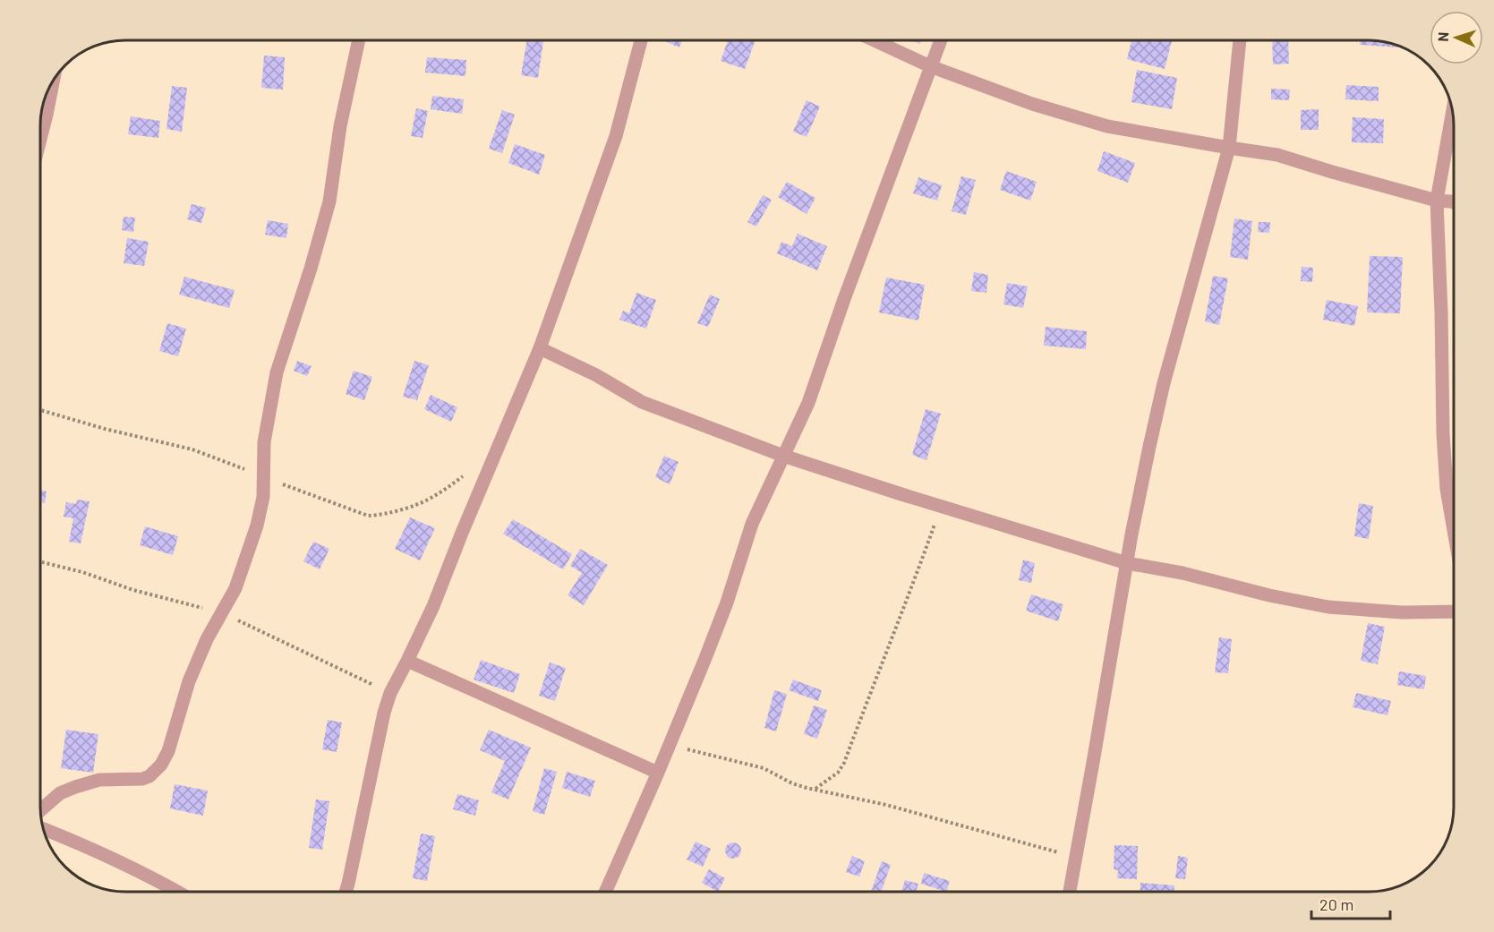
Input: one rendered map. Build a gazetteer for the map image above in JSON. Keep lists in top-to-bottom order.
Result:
{
  "scale_bar": "20 m",
  "north": "left"
}
